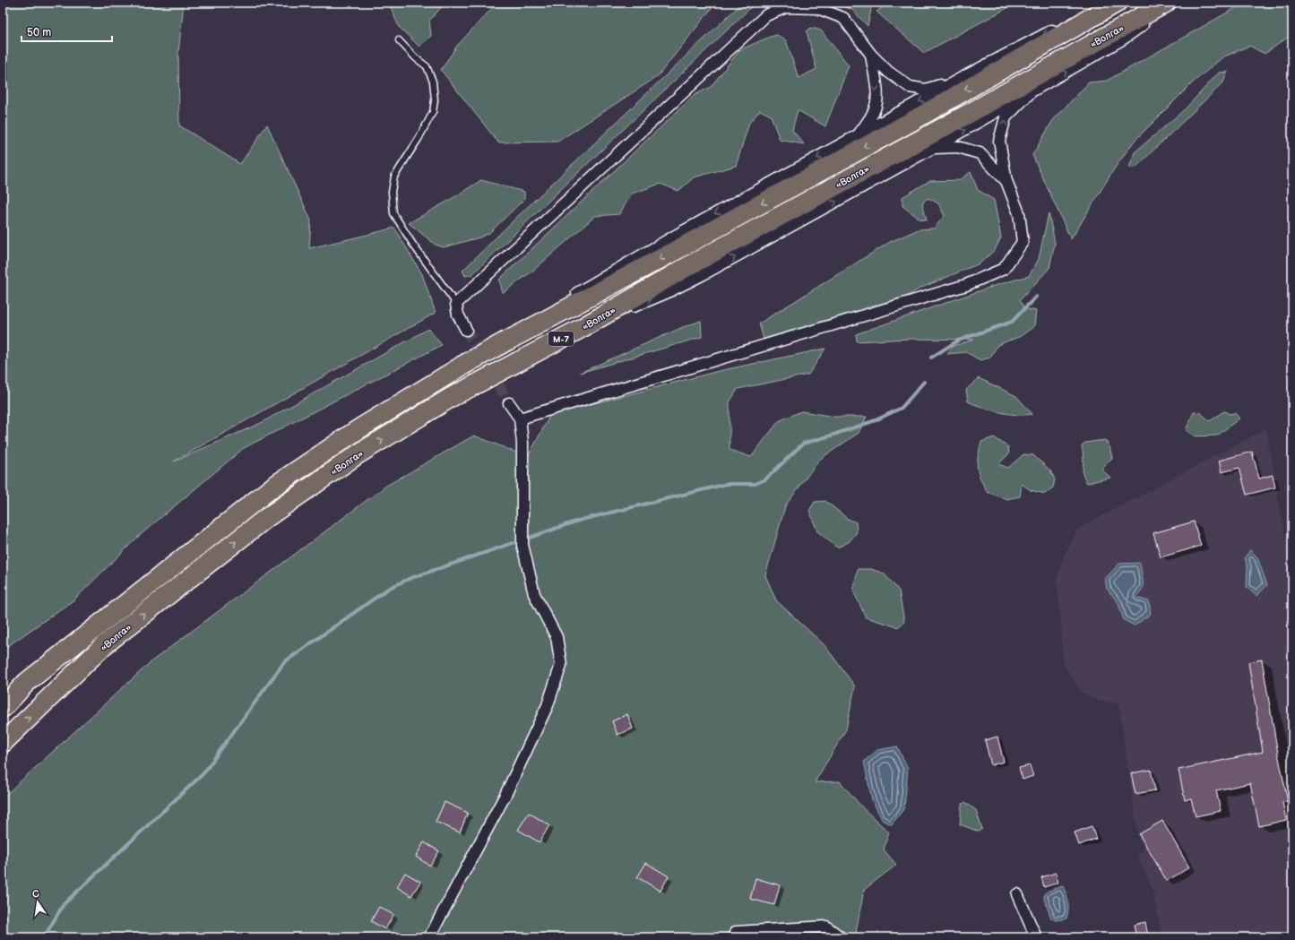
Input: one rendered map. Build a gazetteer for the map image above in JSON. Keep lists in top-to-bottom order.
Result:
{
  "streets": {
    "highway": ["«Волга»", "М-7"]
  },
  "scale_bar": "50 m",
  "north": "top"
}
